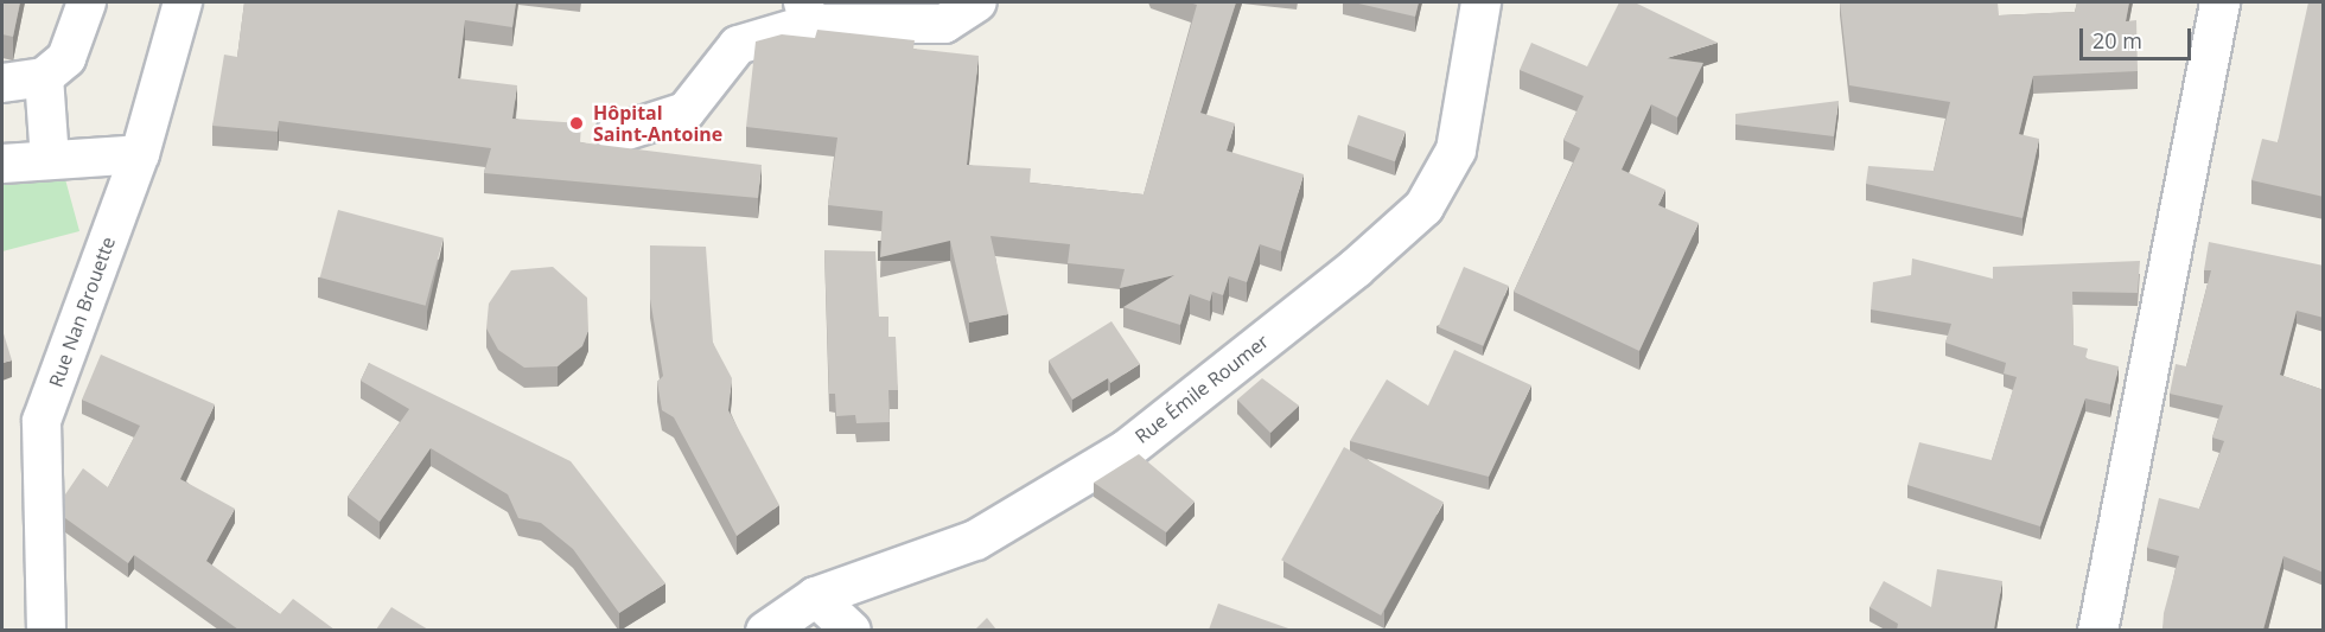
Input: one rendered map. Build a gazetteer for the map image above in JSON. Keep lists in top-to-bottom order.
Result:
{
  "streets": {
    "street": ["Rue Nan Brouette", "Rue Émile Roumer"]
  },
  "places": ["Hôpital Saint-Antoine"],
  "scale_bar": "20 m"
}
